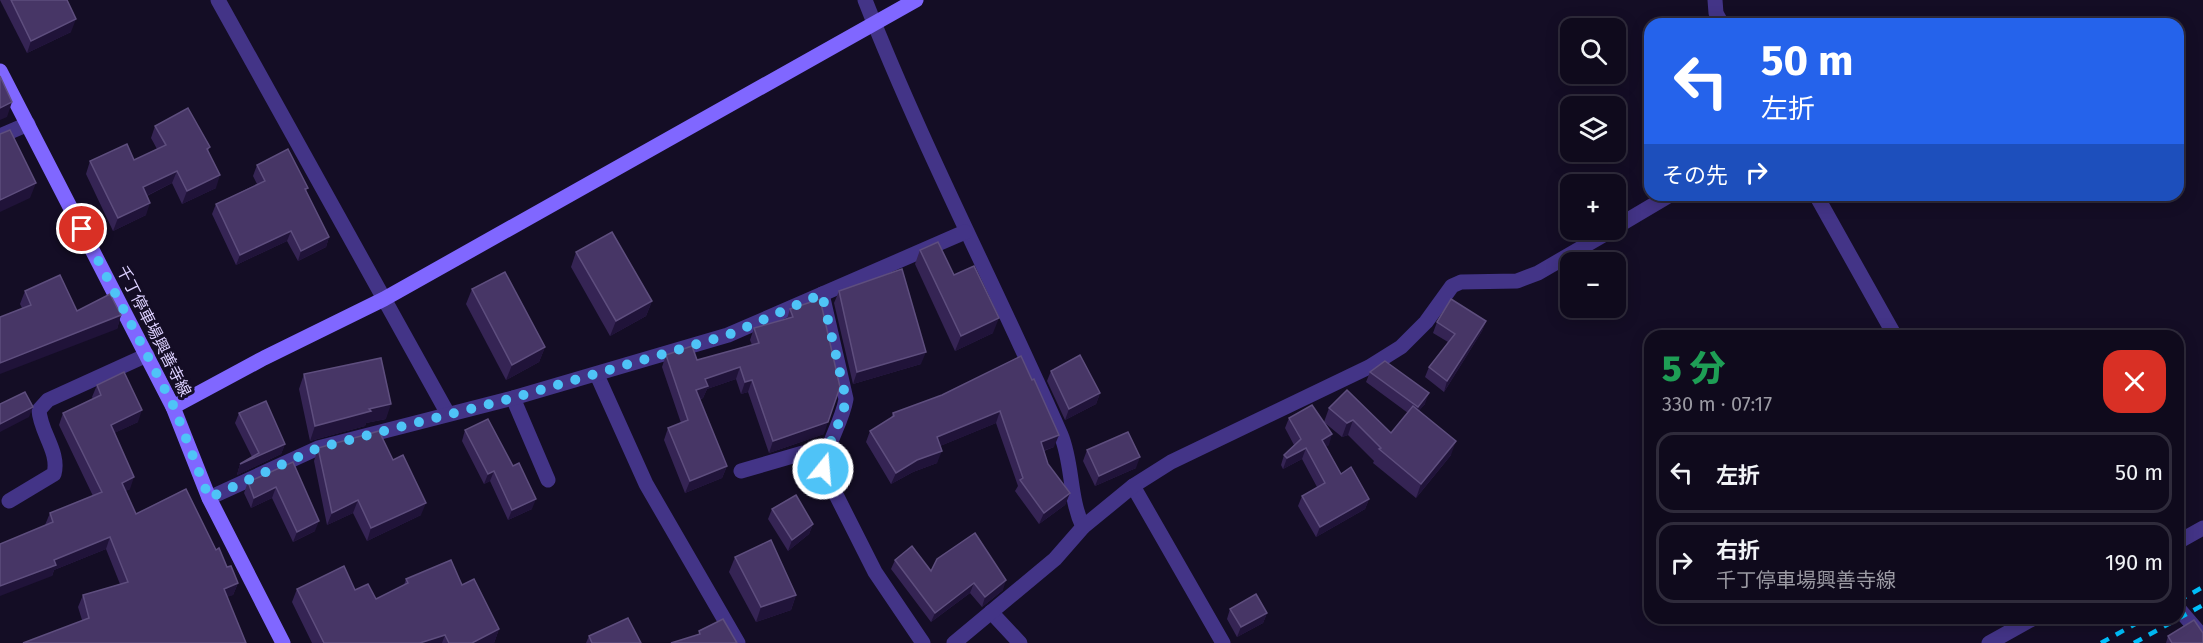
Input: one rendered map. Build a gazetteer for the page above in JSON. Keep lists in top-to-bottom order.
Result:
{
  "streets": {
    "street": ["千丁停車場興善寺線"]
  },
  "page": {
    "map_buttons": ["+", "−"],
    "turn": ["50 m", "左折"],
    "then": "その先",
    "heading": ["5 分", "330 m · 07:17"],
    "list": [
      {
        "name": "左折",
        "value": "50 m"
      },
      {
        "name": "右折",
        "note": "千丁停車場興善寺線",
        "value": "190 m"
      }
    ]
  }
}
